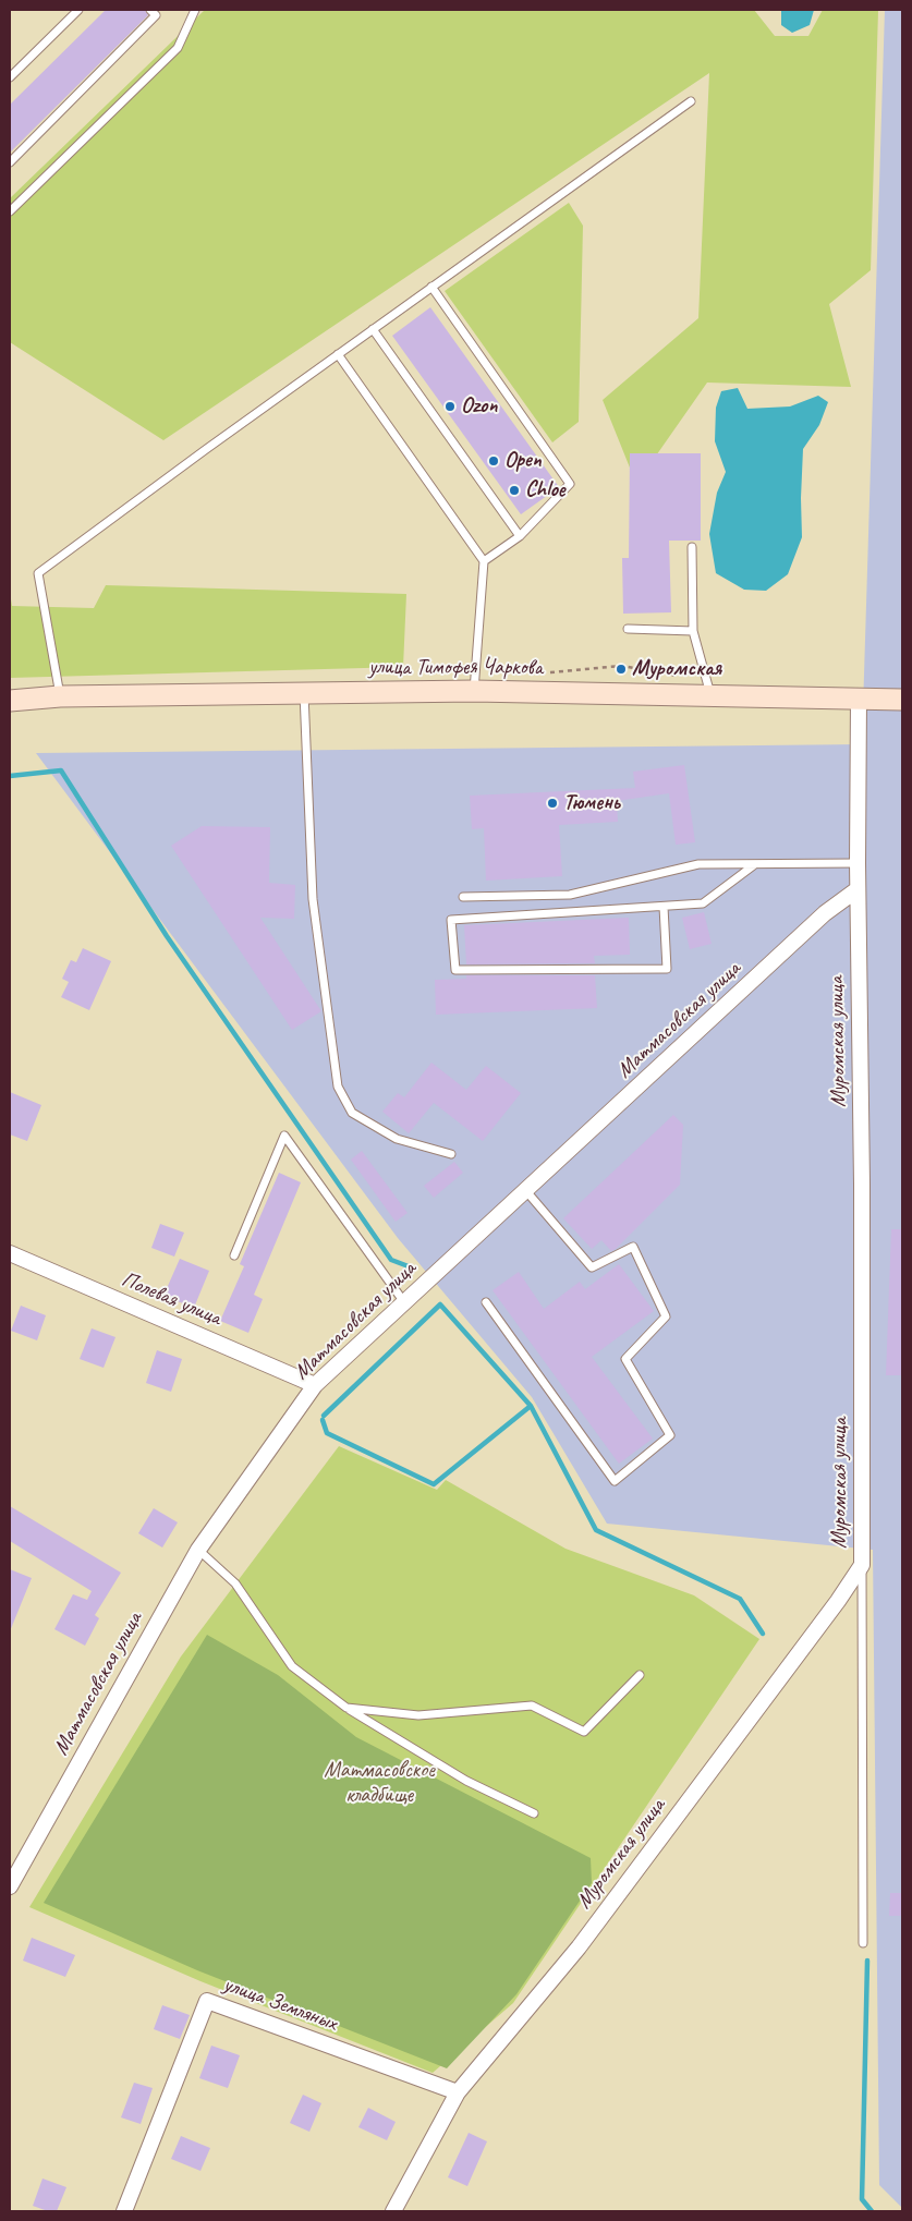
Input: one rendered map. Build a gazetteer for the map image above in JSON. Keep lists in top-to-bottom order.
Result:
{
  "streets": {
    "main road": ["улица Тимофея Чаркова"],
    "street": [
      "Матмасовская улица",
      "Муромская улица",
      "Полевая улица",
      "улица Земляных"
    ]
  },
  "crossings": [
    ["улица Тимофея Чаркова", "Муромская улица"],
    ["Матмасовская улица", "Муромская улица"],
    ["Матмасовская улица", "Полевая улица"],
    ["Муромская улица", "улица Земляных"]
  ],
  "parks": ["Матмасовское кладбище"],
  "places": [
    "Ozon",
    "Open",
    "Chloe",
    "Муромская",
    "Тюмень"
  ]
}
